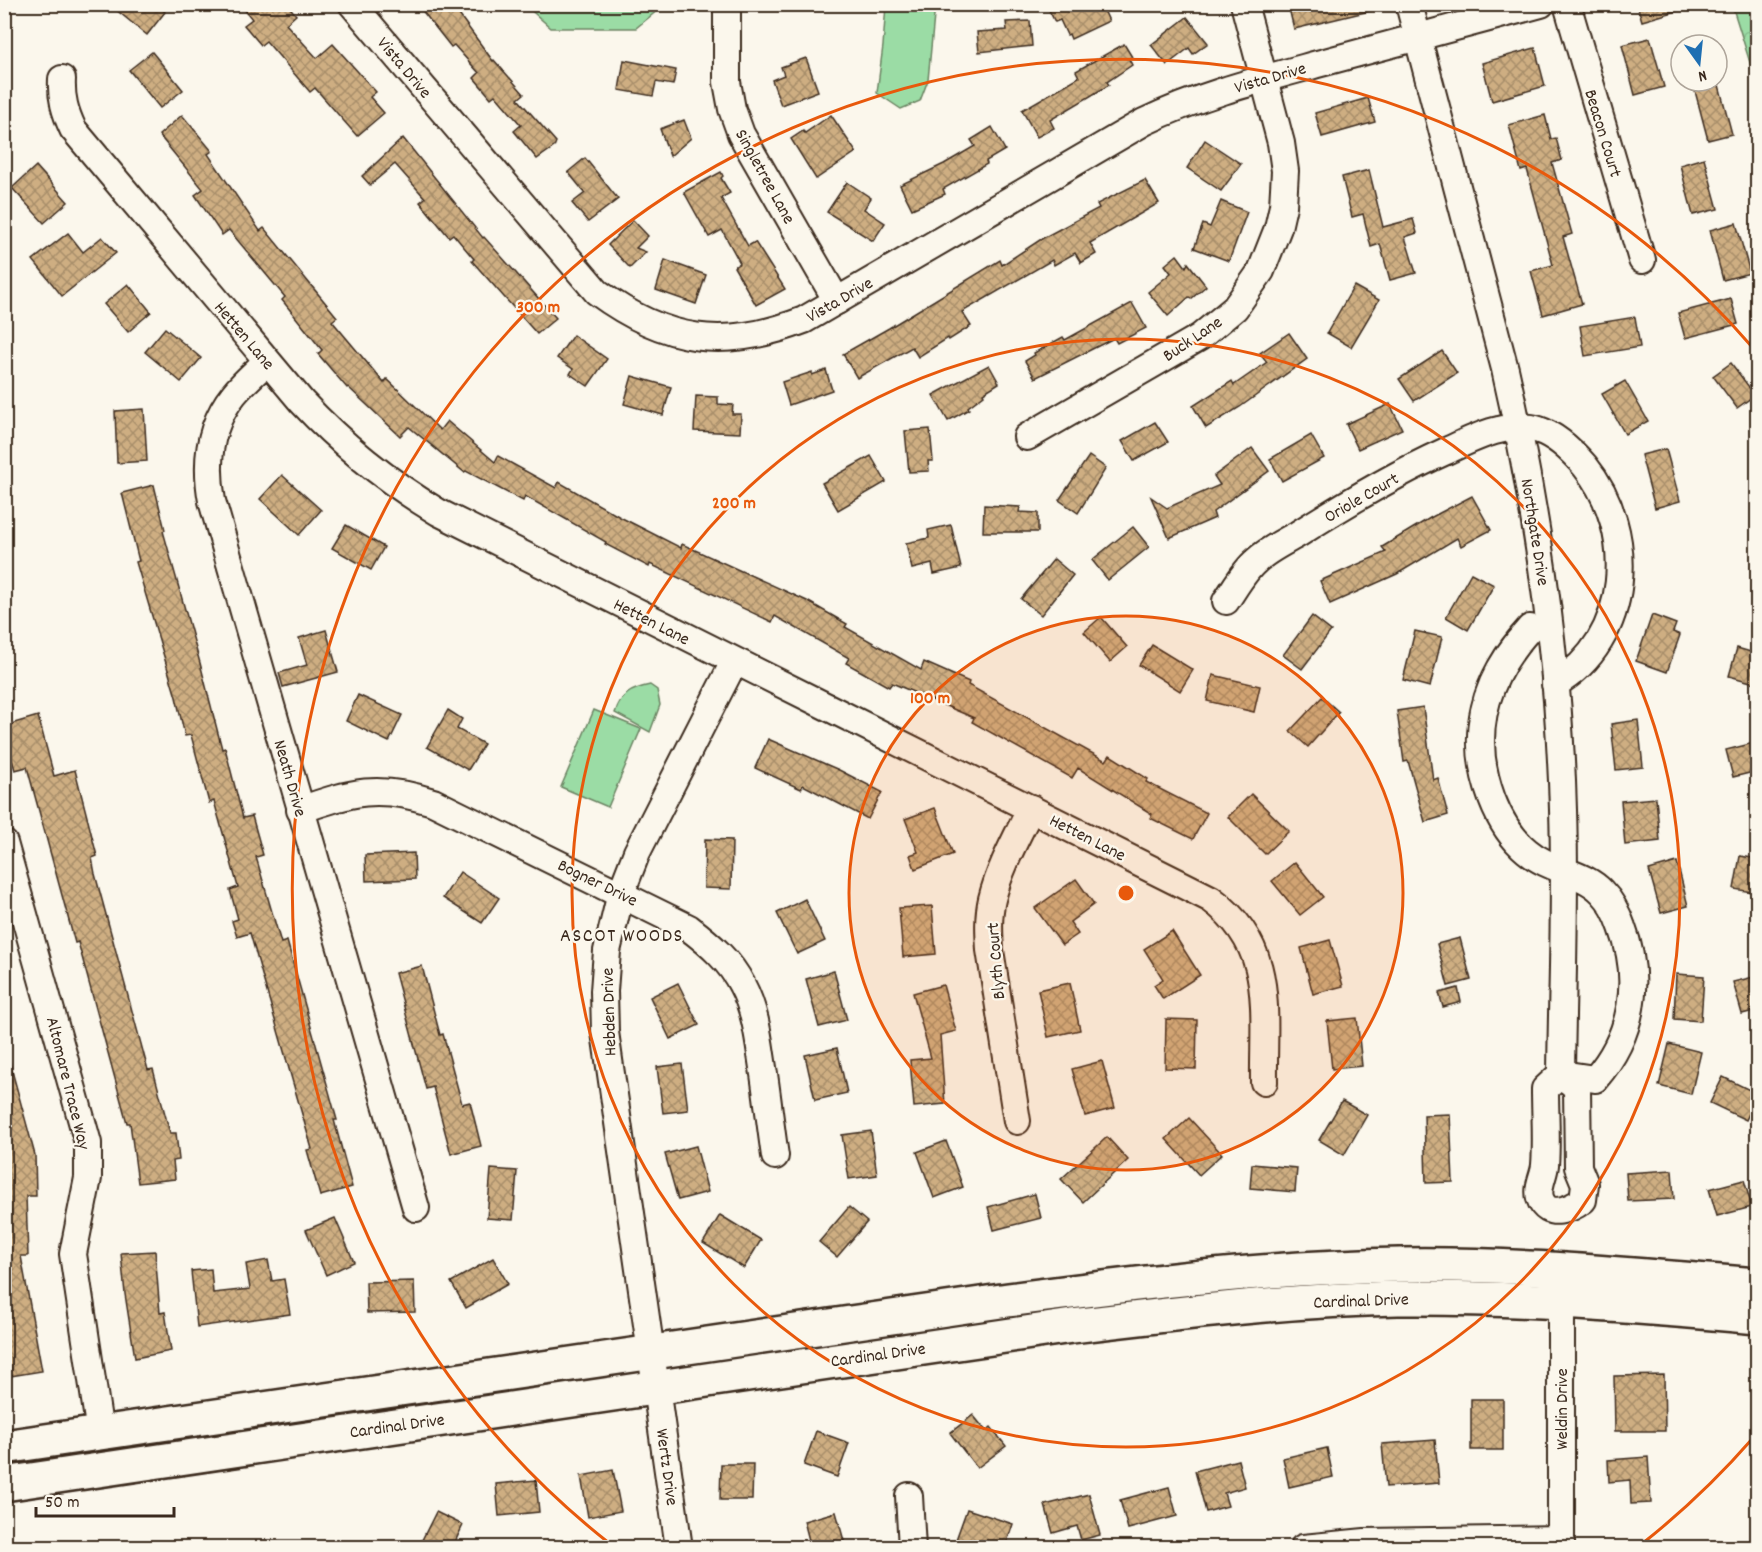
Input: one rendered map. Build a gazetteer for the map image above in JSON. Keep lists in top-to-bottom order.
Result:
{
  "streets": {
    "main road": ["Cardinal Drive"],
    "street": [
      "Vista Drive",
      "Beacon Court",
      "Singletree Lane",
      "Hetten Lane",
      "Buck Lane",
      "Oriole Court",
      "Northgate Drive",
      "Neath Drive",
      "Bogner Drive",
      "Blyth Court",
      "Hebden Drive",
      "Altomare Trace Way",
      "Weldin Drive",
      "Wertz Drive"
    ]
  },
  "crossings": [
    ["Vista Drive", "Singletree Lane"],
    ["Vista Drive", "Buck Lane"],
    ["Vista Drive", "Northgate Drive"],
    ["Hetten Lane", "Neath Drive"],
    ["Hetten Lane", "Blyth Court"],
    ["Hetten Lane", "Hebden Drive"],
    ["Oriole Court", "Northgate Drive"],
    ["Neath Drive", "Bogner Drive"],
    ["Bogner Drive", "Hebden Drive"],
    ["Hebden Drive", "Cardinal Drive"],
    ["Hebden Drive", "Wertz Drive"],
    ["Altomare Trace Way", "Cardinal Drive"],
    ["Cardinal Drive", "Weldin Drive"],
    ["Cardinal Drive", "Wertz Drive"]
  ],
  "districts": ["ASCOT WOODS"],
  "scale_bar": "50 m",
  "north": "bottom",
  "rings": ["300 m", "200 m", "100 m"]
}
